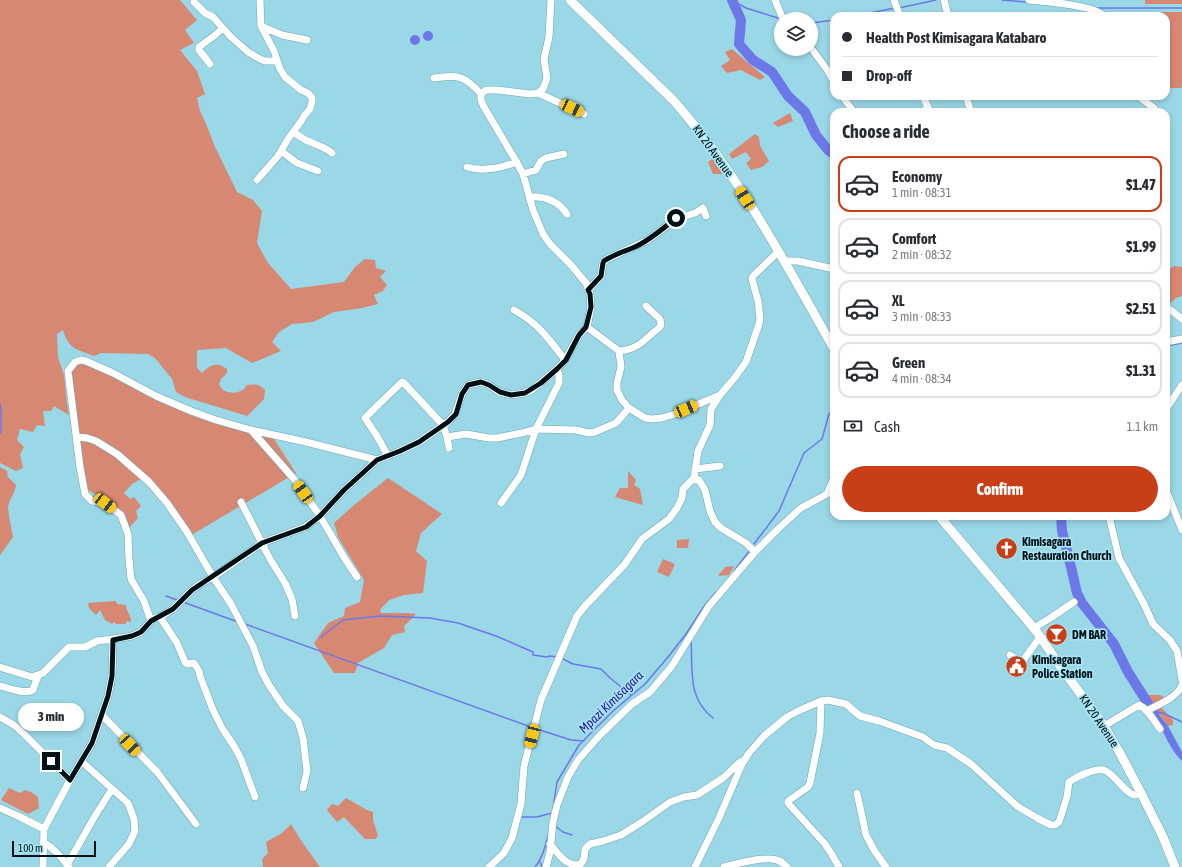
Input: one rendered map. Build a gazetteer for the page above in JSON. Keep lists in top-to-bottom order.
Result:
{
  "streets": {
    "main road": ["KN 20 Avenue"]
  },
  "water": ["Mpazi Kimisagara"],
  "places": {
    "church": ["Kimisagara Restauration Church"],
    "bar": ["DM BAR"],
    "public building": ["Kimisagara Police Station"]
  },
  "scale_bar": "100 m",
  "page": {
    "banner": ["Health Post Kimisagara Katabaro", "Drop-off"],
    "heading": "Choose a ride",
    "list": [
      {
        "name": "Economy",
        "note": "1 min · 08:31",
        "value": "$1.47"
      },
      {
        "name": "Comfort",
        "note": "2 min · 08:32",
        "value": "$1.99"
      },
      {
        "name": "XL",
        "note": "3 min · 08:33",
        "value": "$2.51"
      },
      {
        "name": "Green",
        "note": "4 min · 08:34",
        "value": "$1.31"
      }
    ],
    "pay": ["Cash", "1.1 km"],
    "buttons": "Confirm",
    "bubble": "3 min",
    "scale": "100 m"
  }
}
